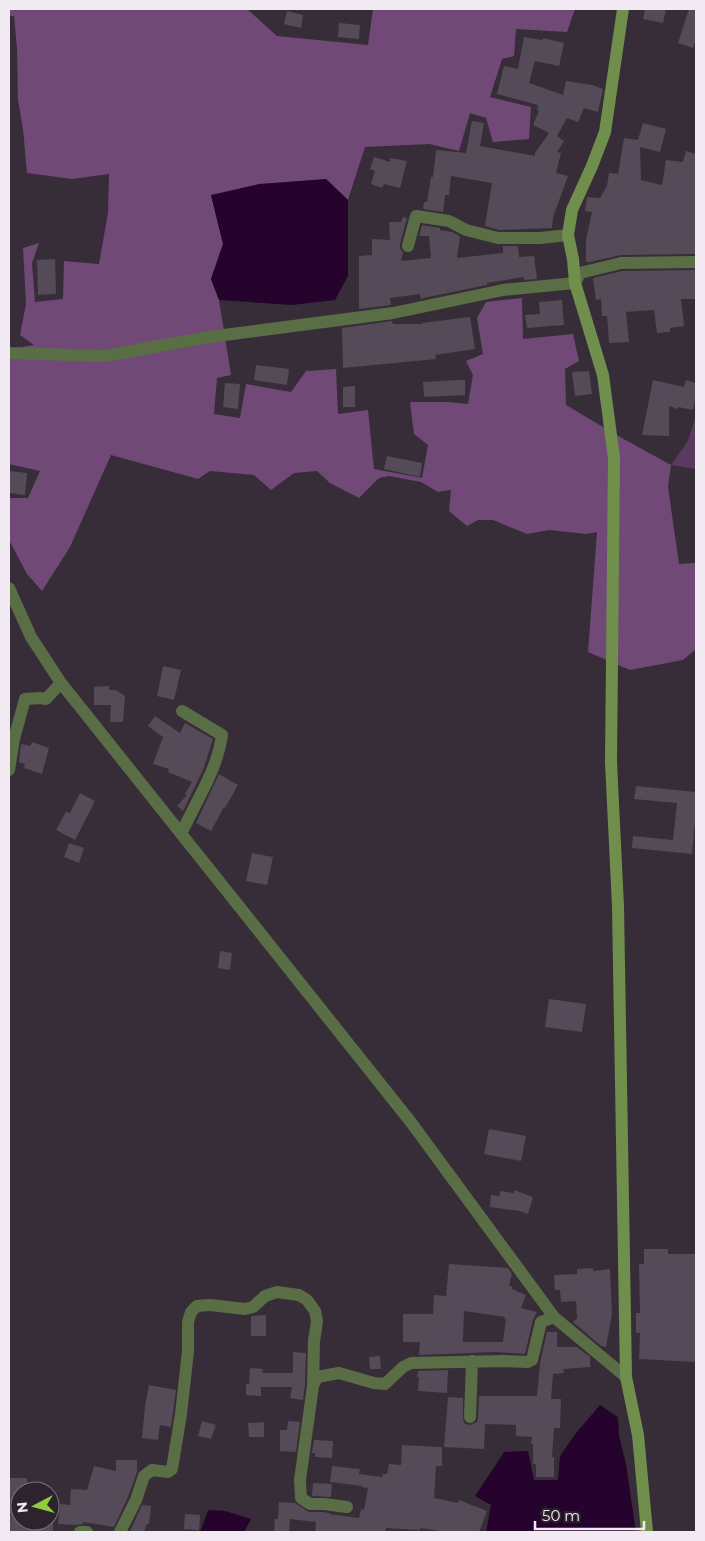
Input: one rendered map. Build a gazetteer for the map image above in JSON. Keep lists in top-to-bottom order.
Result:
{
  "scale_bar": "50 m",
  "north": "left"
}
